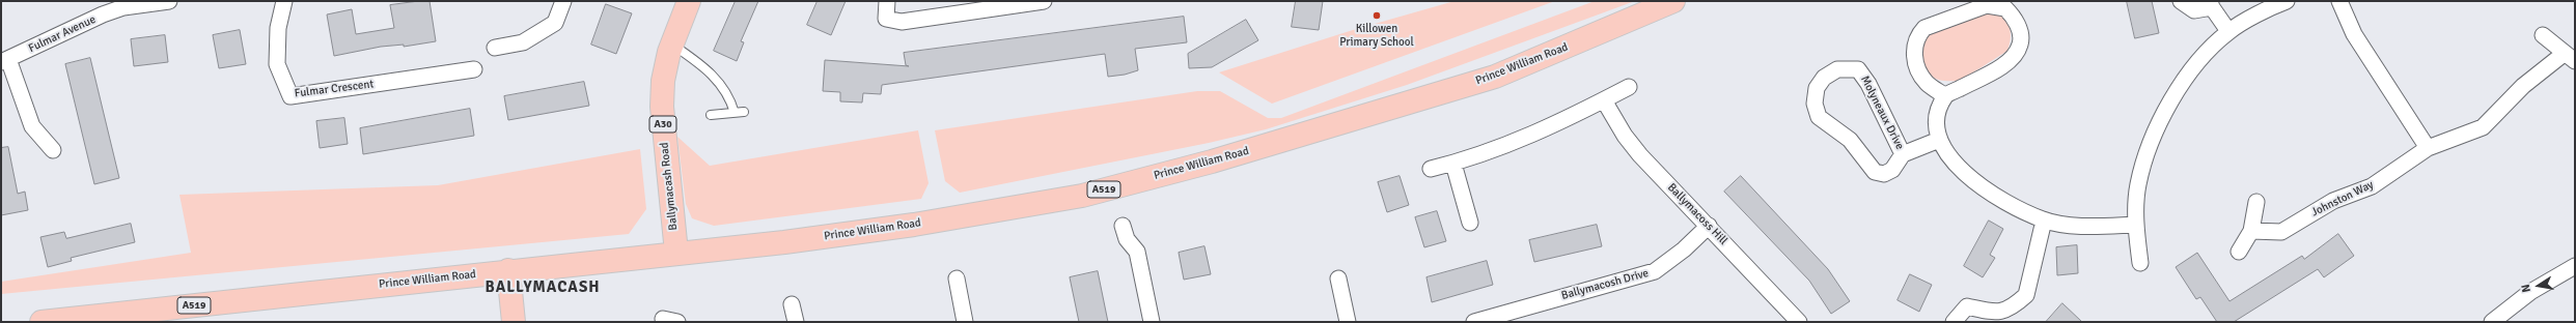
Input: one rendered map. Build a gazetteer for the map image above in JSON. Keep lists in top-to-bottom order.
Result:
{
  "streets": {
    "main road": [
      "Prince William Road",
      "A30",
      "Ballymacash Road",
      "A519"
    ],
    "street": [
      "Fulmar Avenue",
      "Fulmar Crescent",
      "Molyneaux Drive",
      "Johnston Way",
      "Ballymacoss Hill",
      "Ballymacosh Drive"
    ]
  },
  "crossings": [
    ["Prince William Road", "Ballymacash Road"],
    ["Ballymacoss Hill", "Ballymacosh Drive"]
  ],
  "districts": ["BALLYMACASH"],
  "places": ["Killowen Primary School"],
  "north": "left"
}
